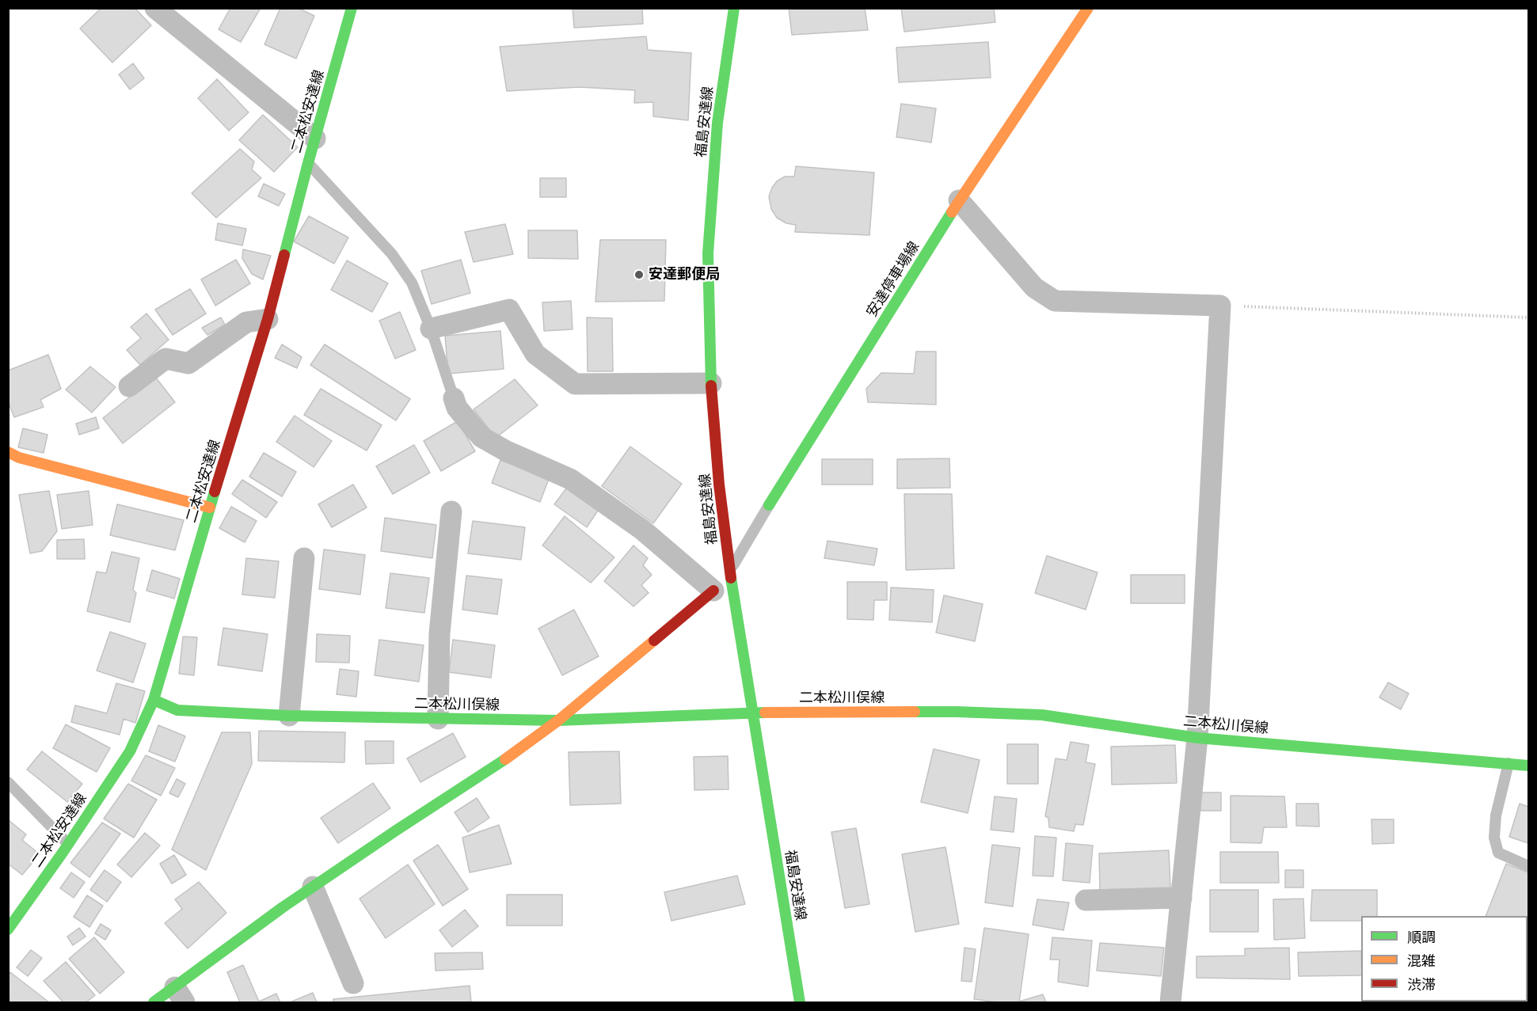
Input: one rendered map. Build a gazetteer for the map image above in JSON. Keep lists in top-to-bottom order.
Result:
{
  "streets": {
    "main road": [
      "二本松安達線",
      "福島安達線",
      "安達停車場線",
      "二本松川俣線"
    ]
  },
  "crossings": [
    ["二本松安達線", "二本松川俣線"],
    ["福島安達線", "安達停車場線"],
    ["福島安達線", "二本松川俣線"]
  ],
  "places": ["安達郵便局"],
  "legend": ["順調", "混雑", "渋滞"]
}
